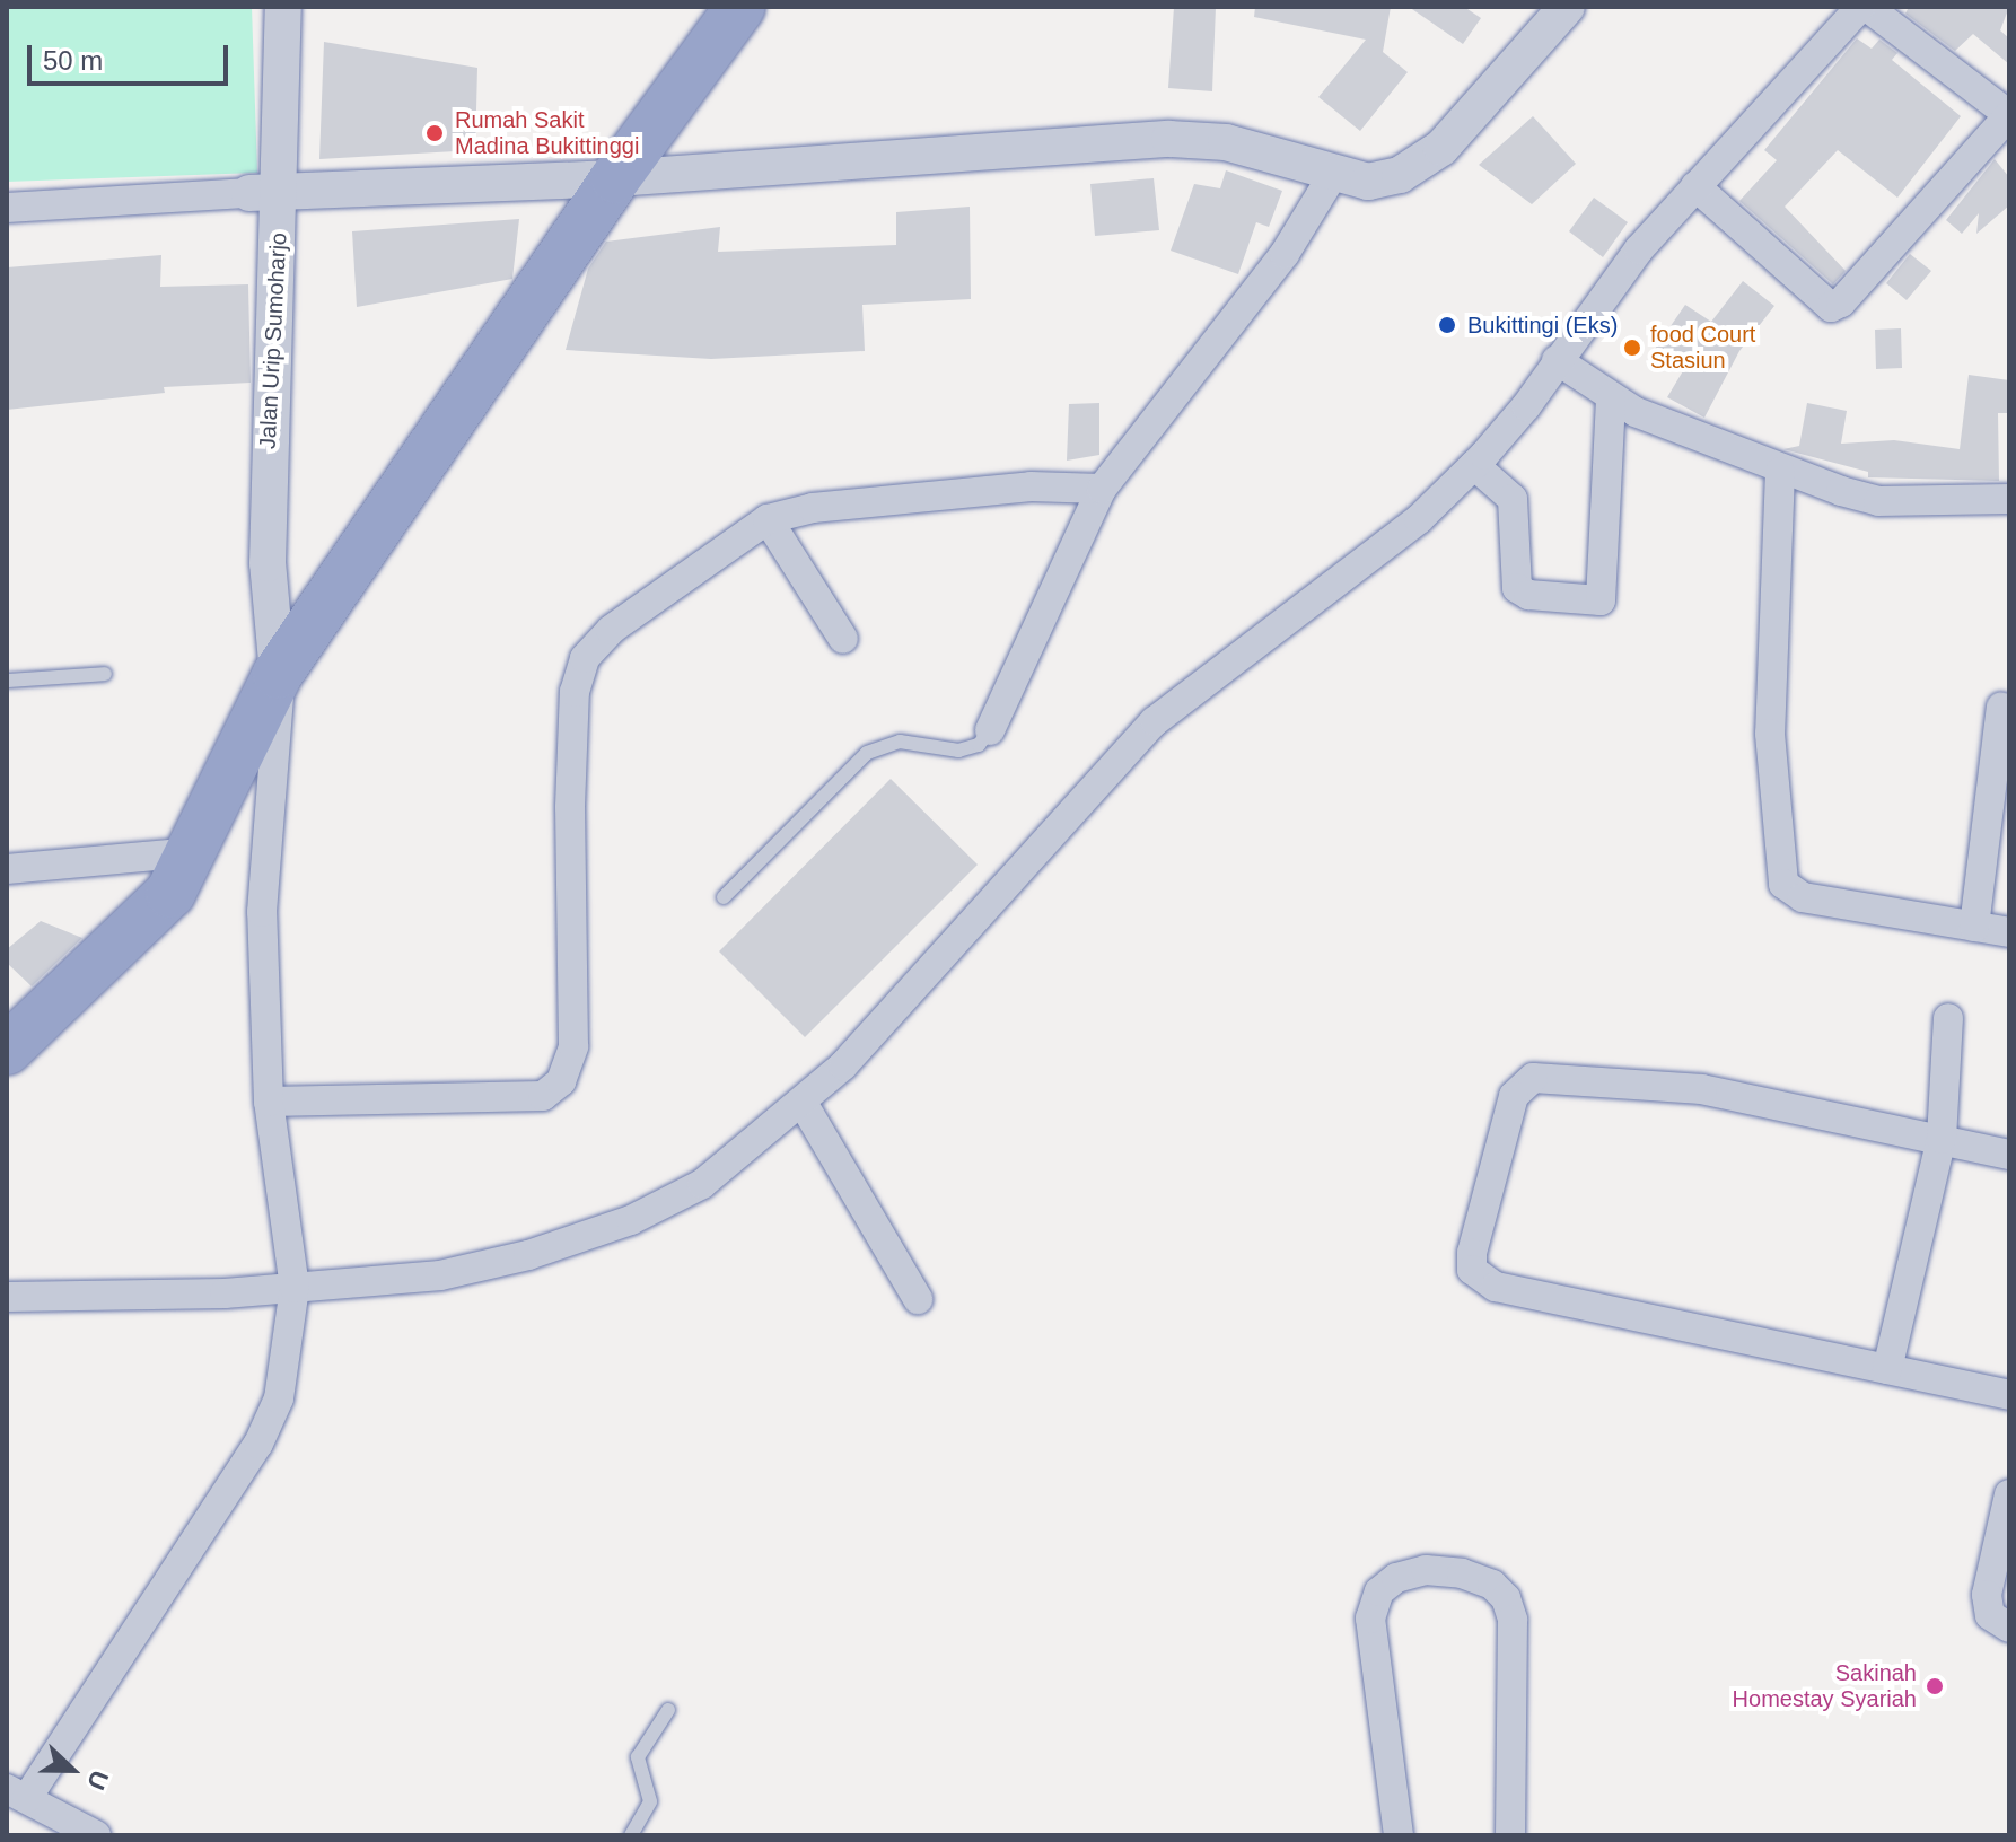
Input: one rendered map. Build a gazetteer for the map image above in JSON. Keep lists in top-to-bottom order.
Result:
{
  "streets": {
    "street": ["Jalan Urip Sumoharjo"]
  },
  "places": [
    "Rumah Sakit Madina Bukittinggi",
    "Bukittingi (Eks)",
    "food Court Stasiun",
    "Sakinah Homestay Syariah"
  ],
  "scale_bar": "50 m",
  "north": "right"
}
